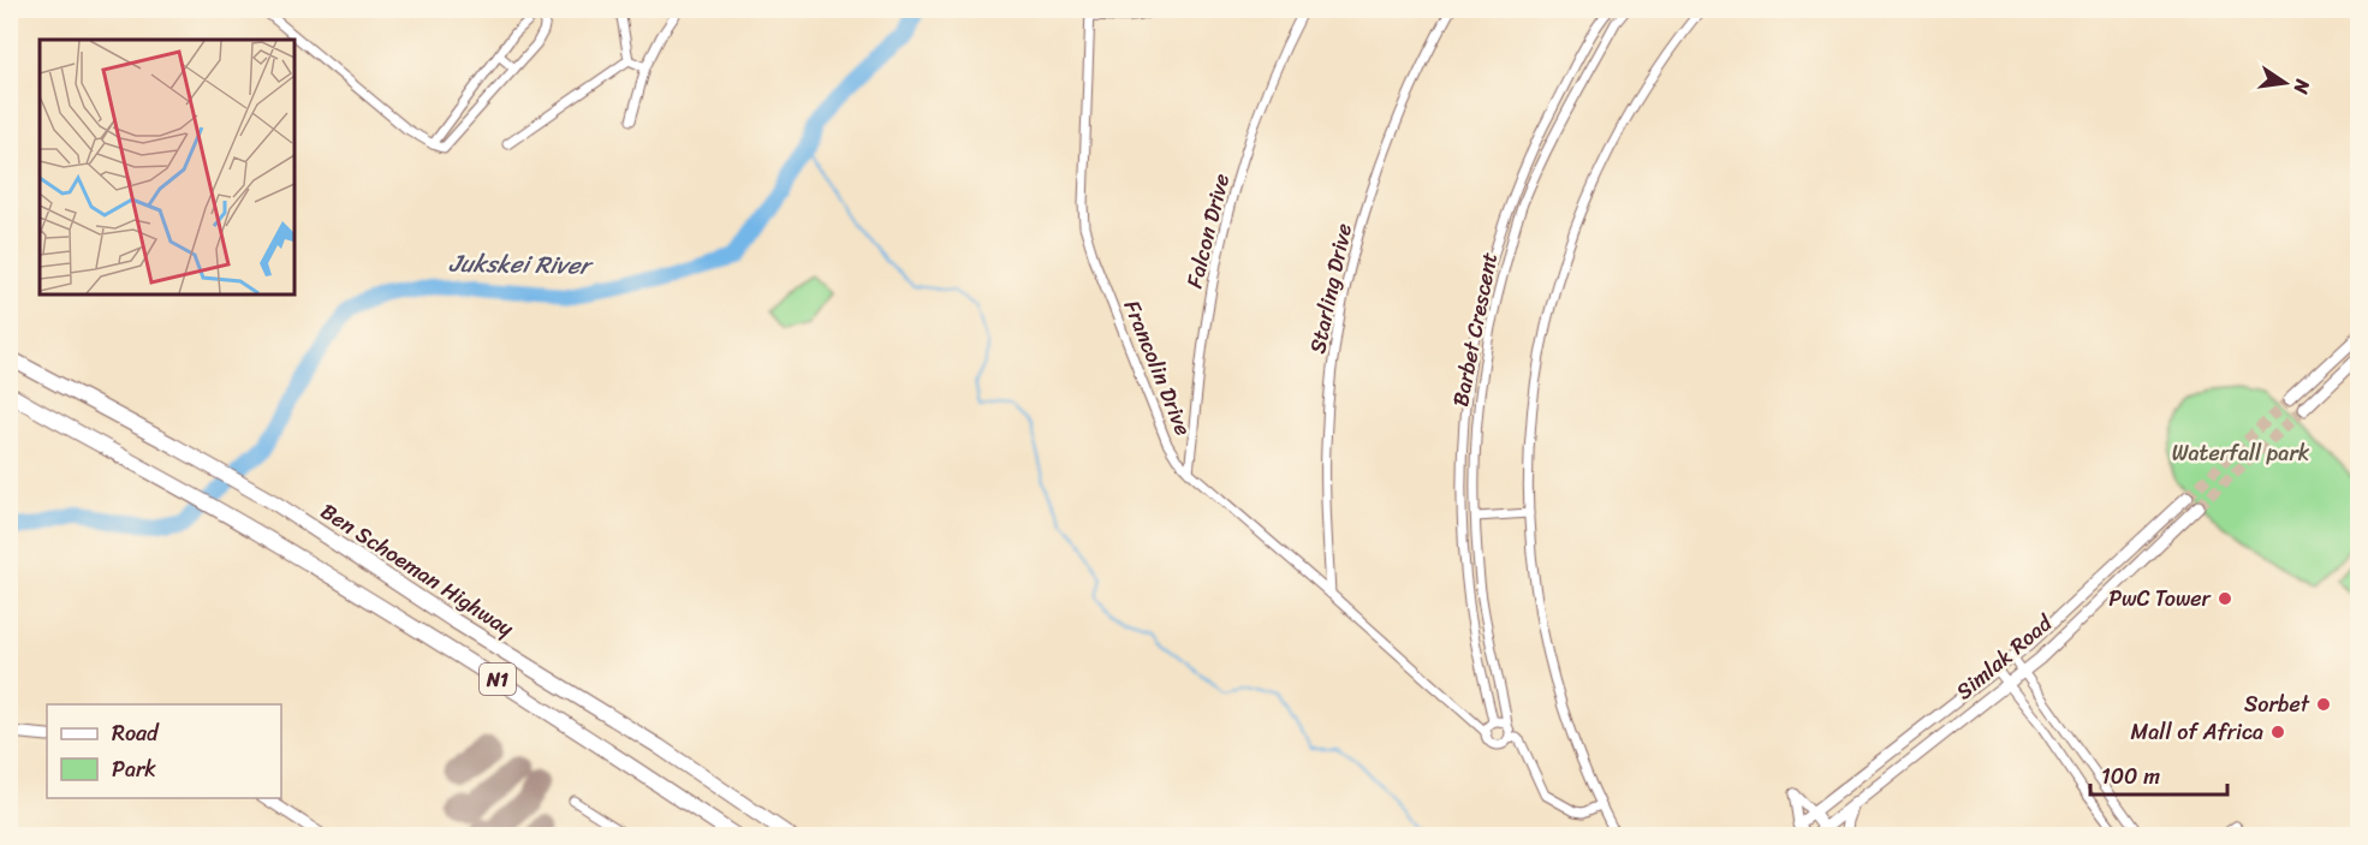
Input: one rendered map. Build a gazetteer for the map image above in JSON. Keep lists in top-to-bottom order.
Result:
{
  "streets": {
    "highway": ["Ben Schoeman Highway", "N1"],
    "street": [
      "Falcon Drive",
      "Starling Drive",
      "Barbet Crescent",
      "Francolin Drive",
      "Simlak Road"
    ]
  },
  "crossings": [
    ["Falcon Drive", "Francolin Drive"],
    ["Starling Drive", "Francolin Drive"],
    ["Barbet Crescent", "Francolin Drive"]
  ],
  "water": ["Jukskei River"],
  "parks": ["Waterfall park"],
  "places": ["PwC Tower", "Sorbet", "Mall of Africa"],
  "legend": ["Road", "Park"],
  "scale_bar": "100 m",
  "north": "right"
}
